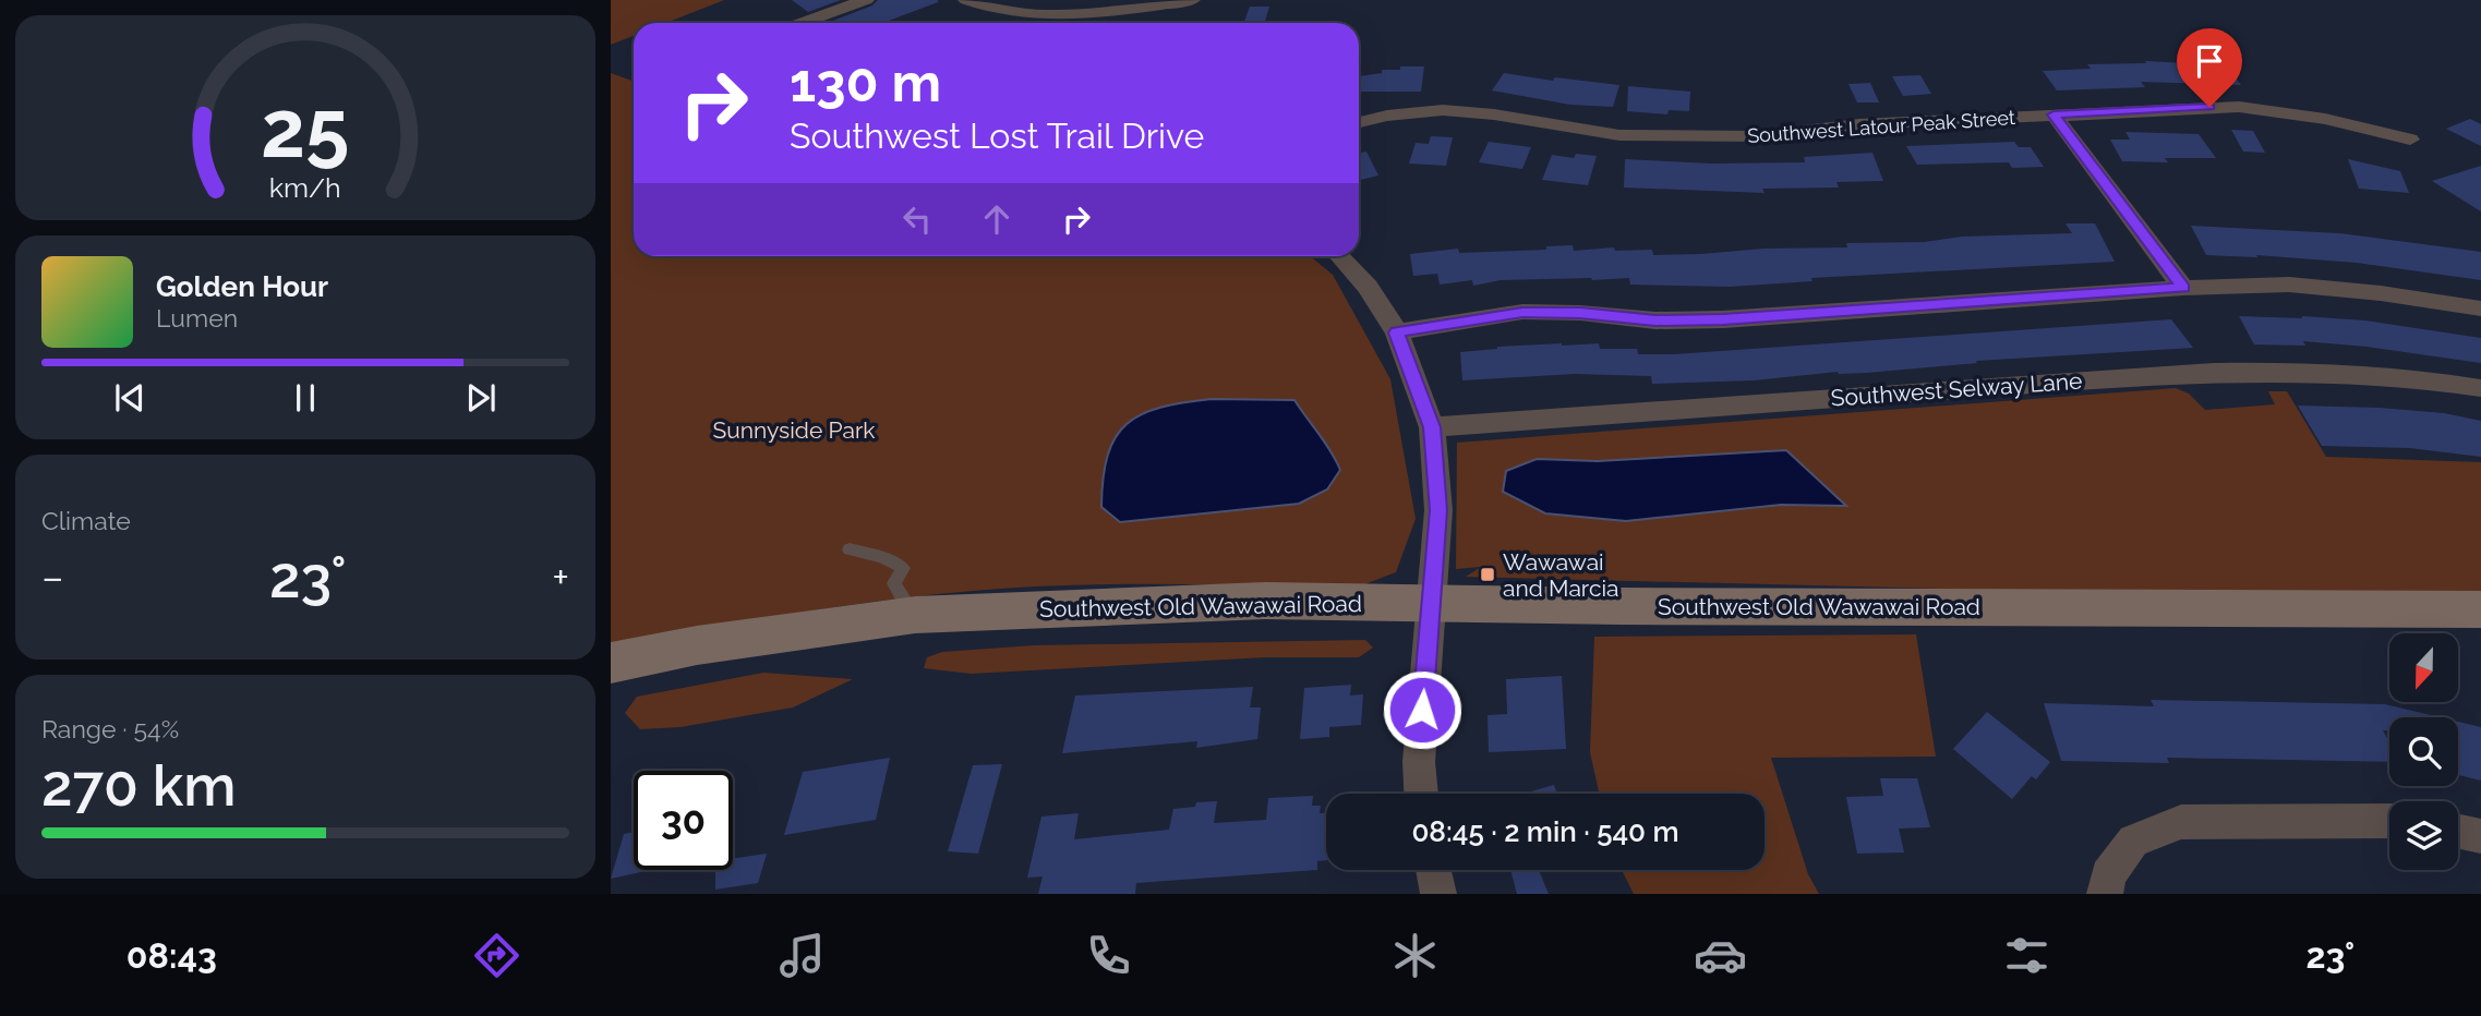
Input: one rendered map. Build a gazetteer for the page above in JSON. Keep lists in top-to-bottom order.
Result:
{
  "streets": {
    "main road": ["Southwest Old Wawawai Road"],
    "street": ["Southwest Latour Peak Street", "Southwest Selway Lane"]
  },
  "parks": ["Sunnyside Park"],
  "places": {
    "transit": ["Wawawai and Marcia"]
  },
  "north": "bottom",
  "page": {
    "turn": ["130 m", "Southwest Lost Trail Drive"],
    "song": ["Golden Hour", "Lumen"],
    "tile": [
      "Climate",
      ["Range · 54%", "270 km"]
    ],
    "heat": ["−", "23°", "+"],
    "limit": "30",
    "trip": "08:45 · 2 min · 540 m",
    "tabs": ["08:43", "23°"],
    "gauge": ["25", "km/h"]
  }
}
